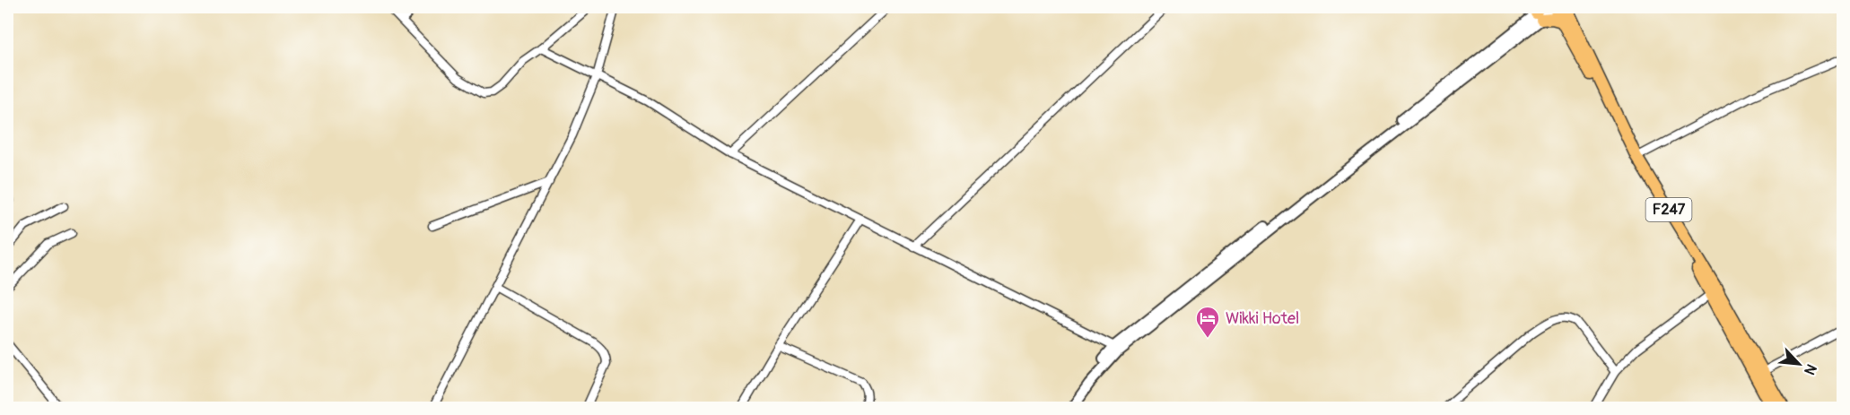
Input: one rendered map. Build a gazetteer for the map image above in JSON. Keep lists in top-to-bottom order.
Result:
{
  "streets": {
    "main road": ["F247"]
  },
  "places": {
    "hotel": ["Wikki Hotel"]
  },
  "north": "bottom right"
}
